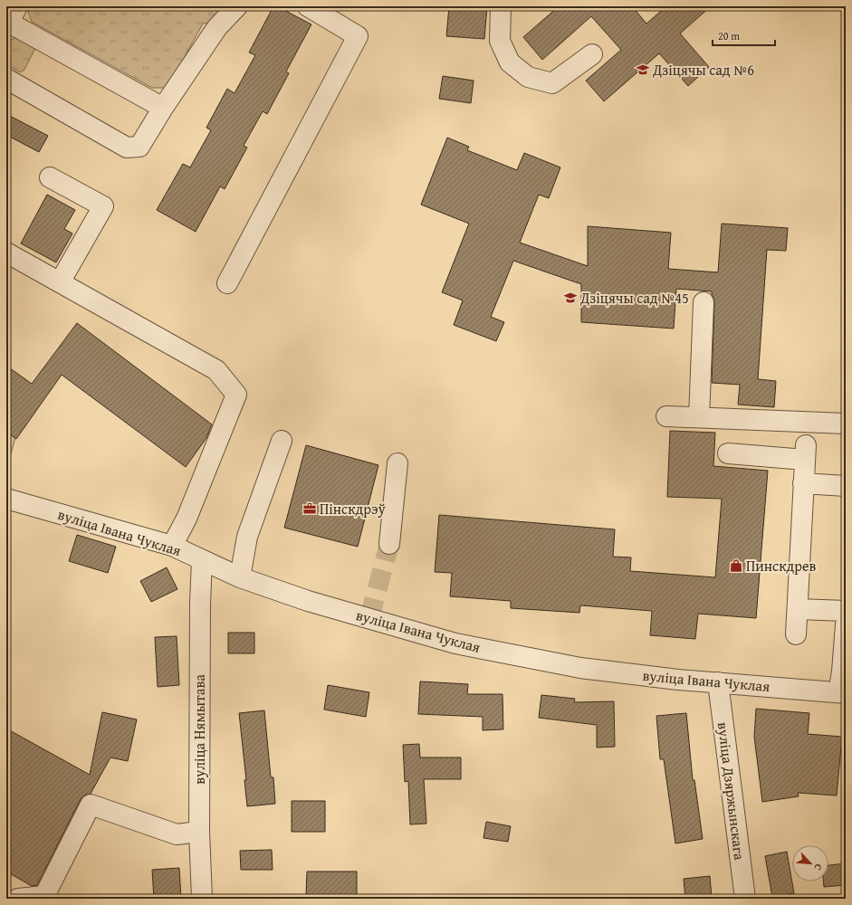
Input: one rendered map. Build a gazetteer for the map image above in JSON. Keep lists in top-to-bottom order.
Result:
{
  "streets": {
    "street": ["вуліца Івана Чуклая", "вуліца Нямытава", "вуліца Дзяржынскага"]
  },
  "crossings": [
    ["вуліца Івана Чуклая", "вуліца Нямытава"],
    ["вуліца Івана Чуклая", "вуліца Дзяржынскага"]
  ],
  "places": {
    "school or university": ["Дзіцячы сад №6", "Дзіцячы сад №45"],
    "office": ["Пінскдрэў"],
    "shop": ["Пинскдрев"]
  },
  "scale_bar": "20 m",
  "north": "bottom right"
}
